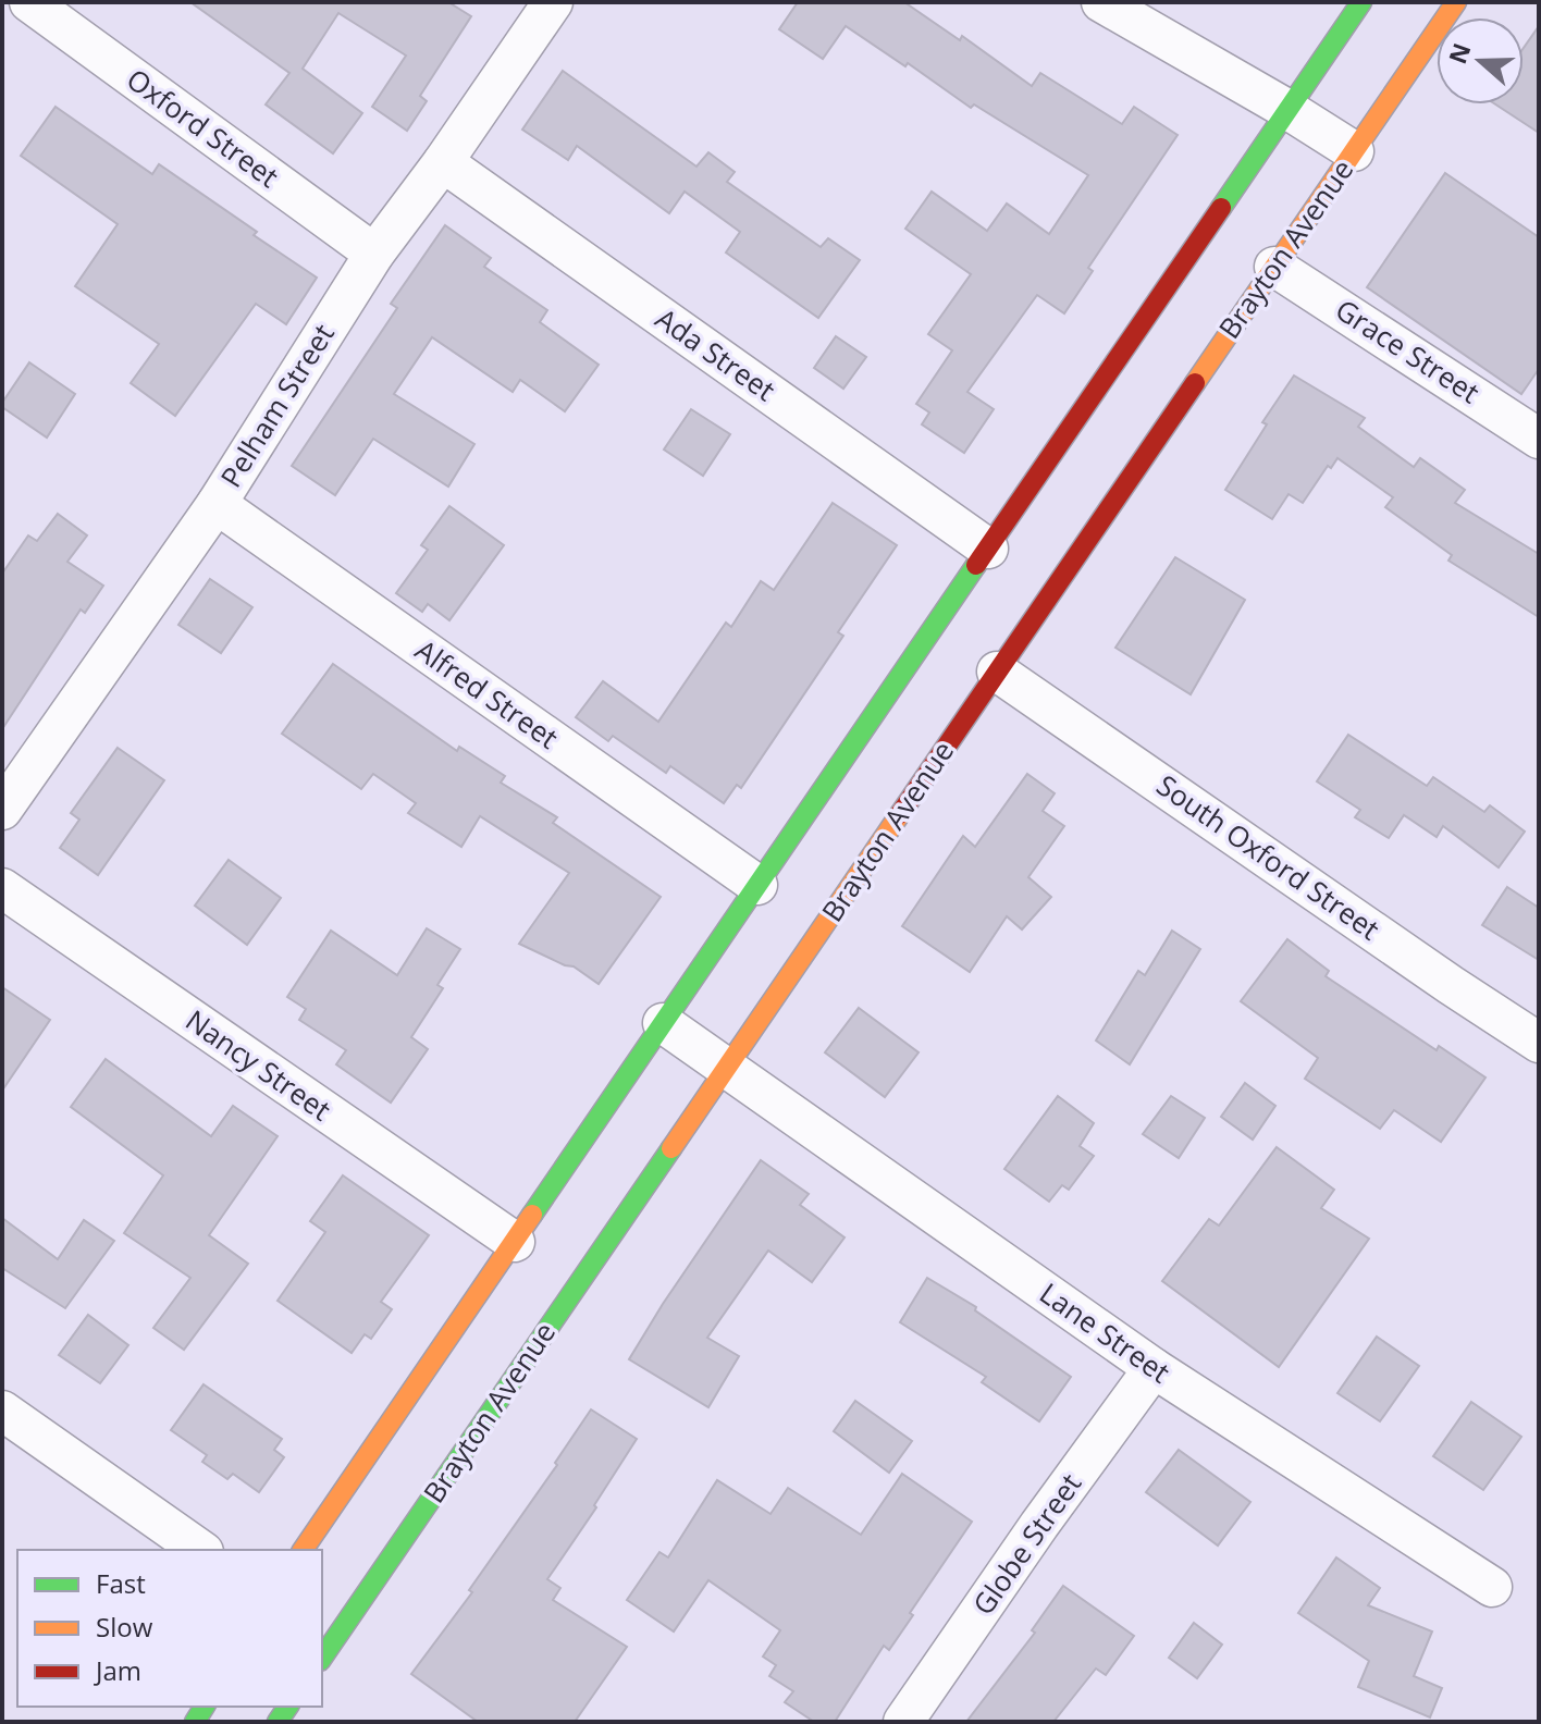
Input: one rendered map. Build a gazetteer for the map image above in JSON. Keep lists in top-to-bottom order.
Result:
{
  "streets": {
    "main road": ["Brayton Avenue"],
    "street": [
      "Oxford Street",
      "Grace Street",
      "Ada Street",
      "Pelham Street",
      "Alfred Street",
      "South Oxford Street",
      "Nancy Street",
      "Lane Street",
      "Globe Street"
    ]
  },
  "crossings": [
    ["Oxford Street", "Pelham Street"],
    ["Brayton Avenue", "Grace Street"],
    ["Brayton Avenue", "South Oxford Street"],
    ["Brayton Avenue", "Lane Street"],
    ["Ada Street", "Pelham Street"],
    ["Pelham Street", "Alfred Street"],
    ["Lane Street", "Globe Street"]
  ],
  "legend": ["Fast", "Slow", "Jam"],
  "north": "left"
}
